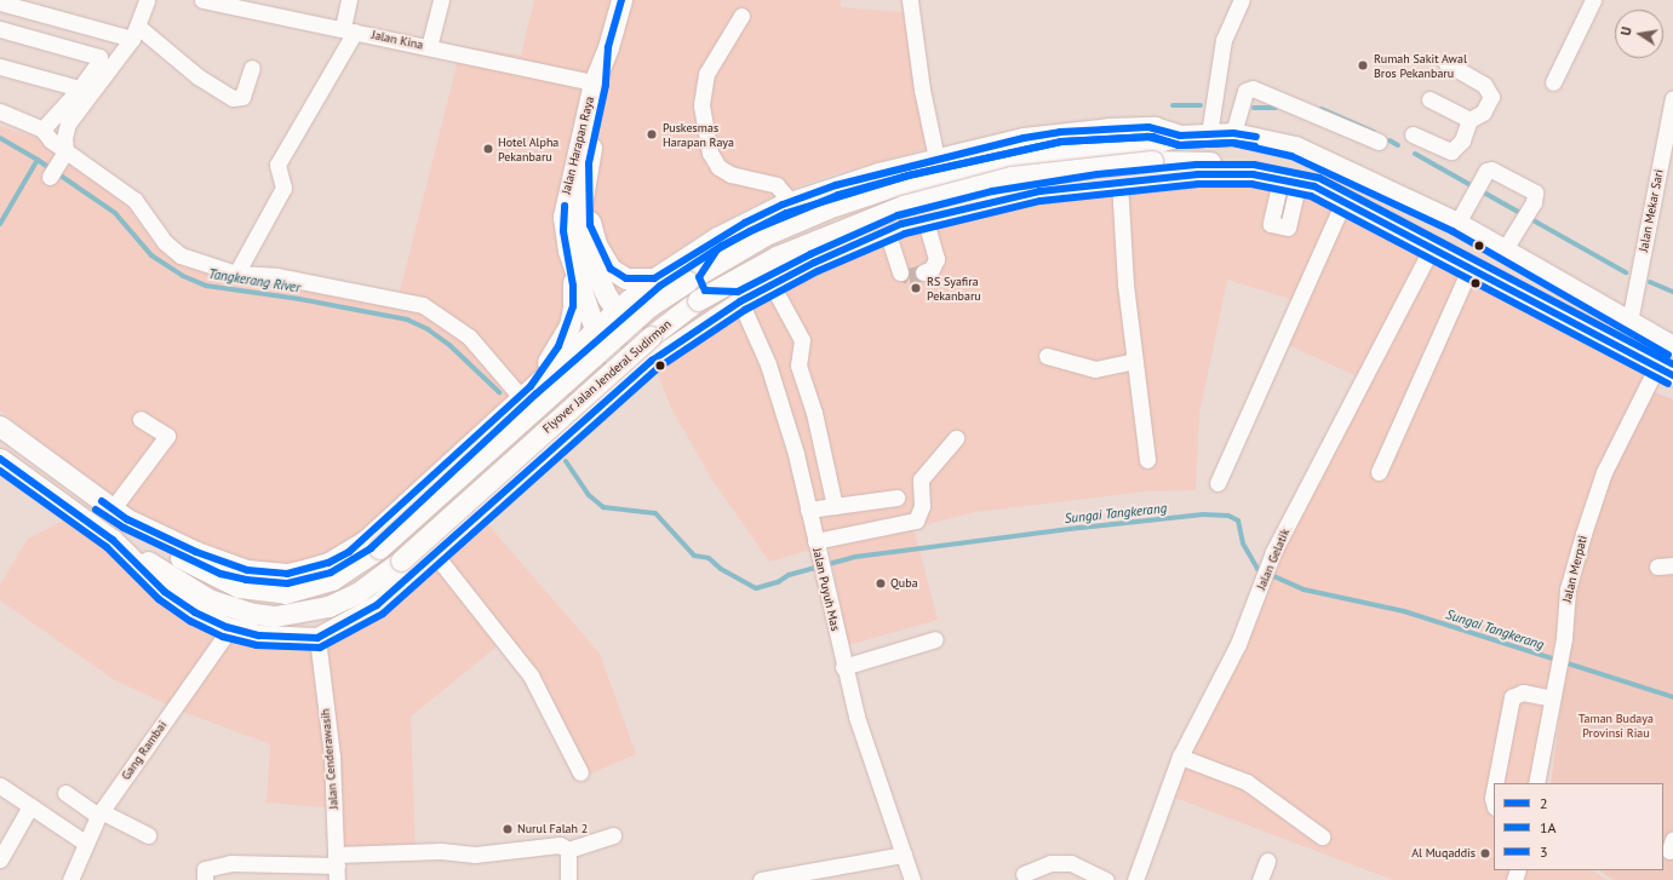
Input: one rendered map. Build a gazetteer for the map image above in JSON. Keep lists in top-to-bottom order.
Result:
{
  "streets": {
    "main road": ["Jalan Harapan Raya", "Flyover Jalan Jenderal Sudirman"],
    "street": [
      "Jalan Kina",
      "Jalan Mekar Sari",
      "Jalan Gelatik",
      "Jalan Merpati",
      "Jalan Puyuh Mas",
      "Gang Rambai",
      "Jalan Cenderawasih"
    ]
  },
  "crossings": [
    ["Jalan Kina", "Jalan Harapan Raya"]
  ],
  "water": ["Tangkerang River", "Sungai Tangkerang"],
  "parks": ["Taman Budaya Provinsi Riau"],
  "places": [
    "Rumah Sakit Awal Bros Pekanbaru",
    "Puskesmas Harapan Raya",
    "Hotel Alpha Pekanbaru",
    "RS Syafira Pekanbaru",
    "Quba",
    "Nurul Falah 2",
    "Al Muqaddis"
  ],
  "lines": ["transit line 2", "transit line 1A", "transit line 3"],
  "legend": ["2", "1A", "3"],
  "north": "left"
}
